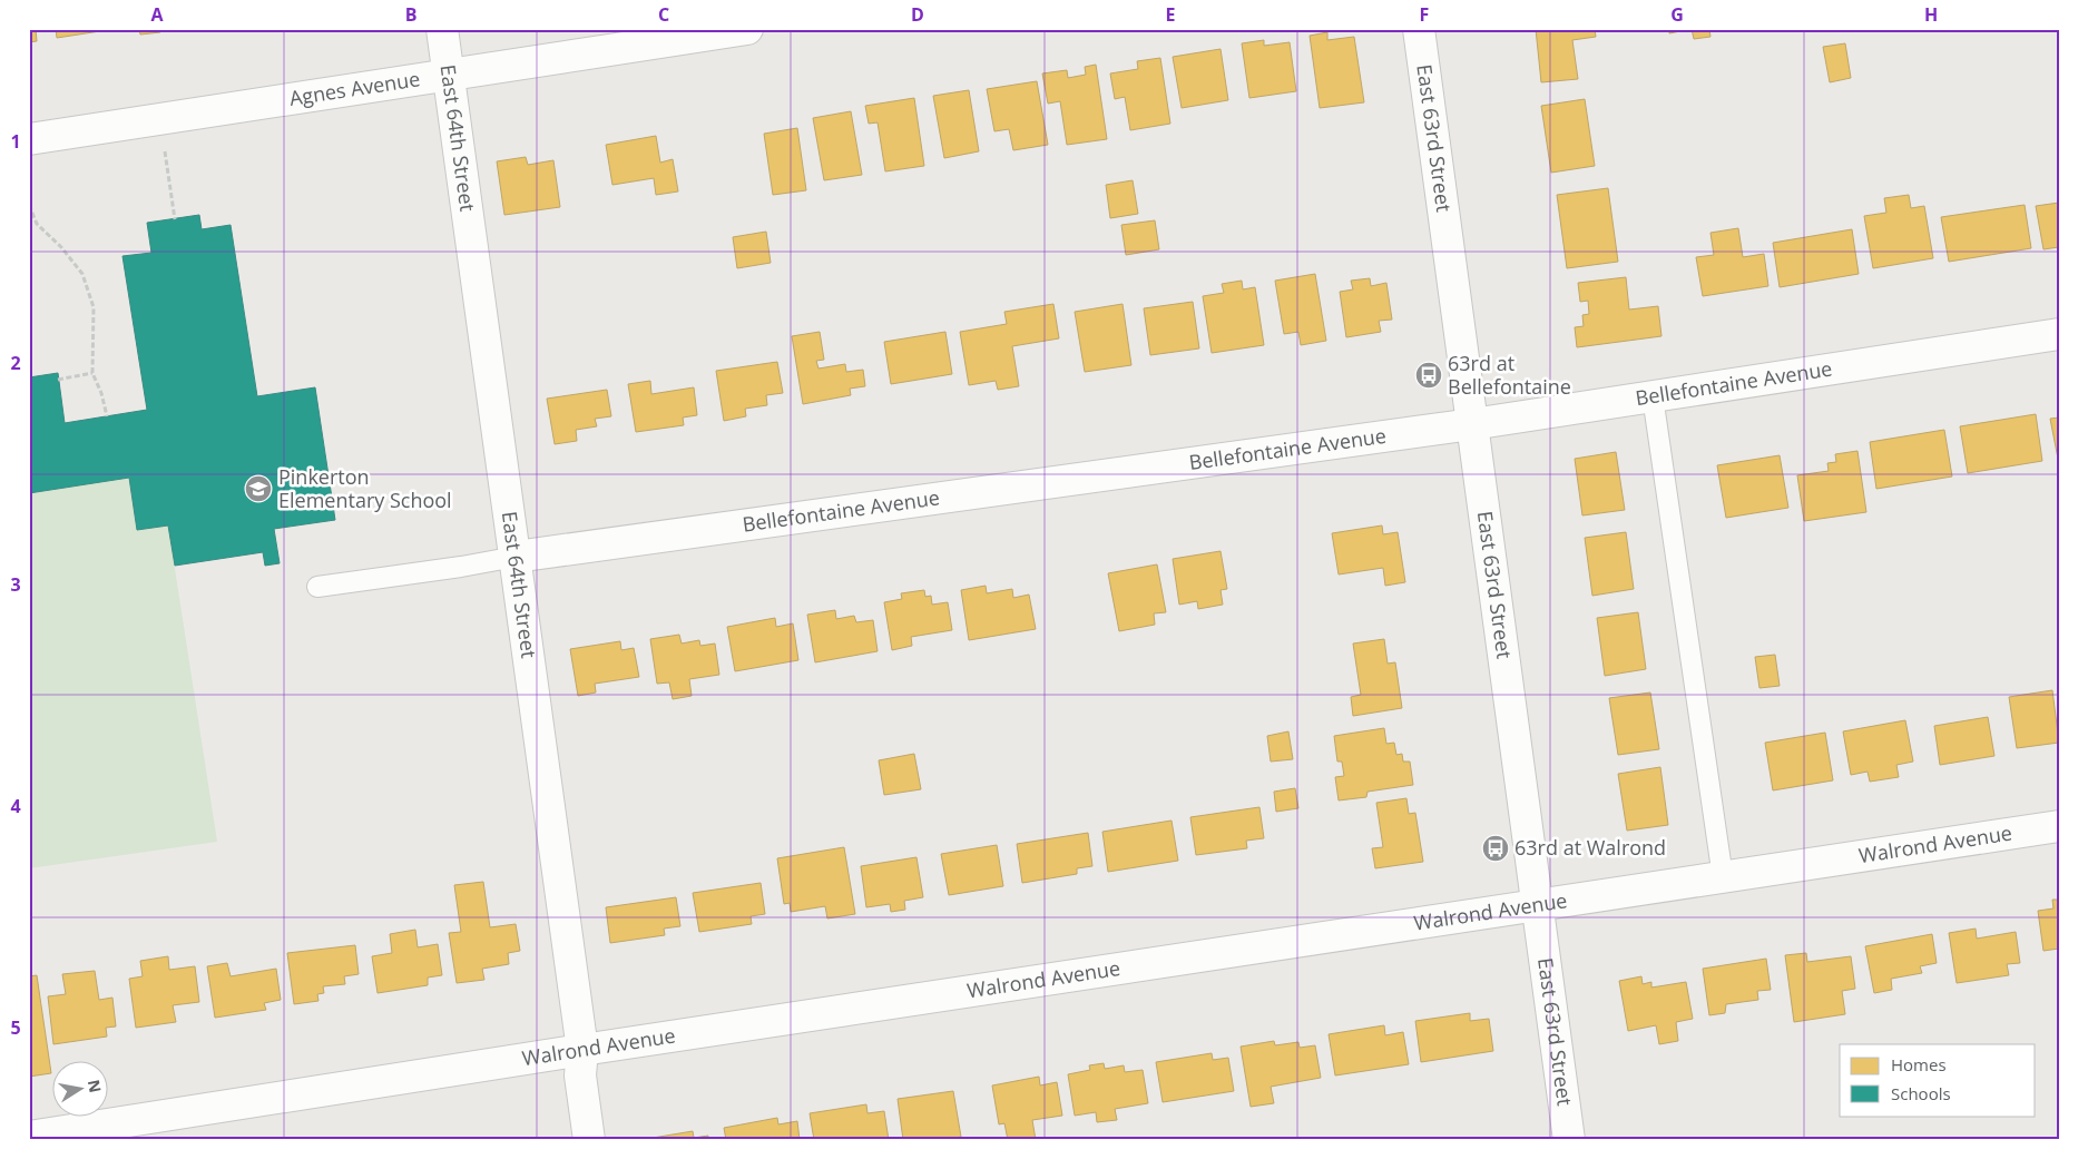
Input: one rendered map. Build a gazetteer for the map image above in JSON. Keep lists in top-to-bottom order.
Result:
{
  "streets": {
    "street": [
      "Agnes Avenue",
      "East 64th Street",
      "East 63rd Street",
      "Bellefontaine Avenue",
      "Walrond Avenue"
    ]
  },
  "crossings": [
    ["Agnes Avenue", "East 64th Street"],
    ["East 64th Street", "Bellefontaine Avenue"],
    ["East 64th Street", "Walrond Avenue"],
    ["East 63rd Street", "Bellefontaine Avenue"],
    ["East 63rd Street", "Walrond Avenue"]
  ],
  "places": {
    "bus stop": ["63rd at Bellefontaine", "63rd at Walrond"],
    "school or university": ["Pinkerton Elementary School"]
  },
  "legend": ["Homes", "Schools"],
  "north": "right",
  "grid": {
    "columns": [
      "A",
      "B",
      "C",
      "D",
      "E",
      "F",
      "G",
      "H"
    ],
    "rows": [
      "1",
      "2",
      "3",
      "4",
      "5"
    ]
  }
}
